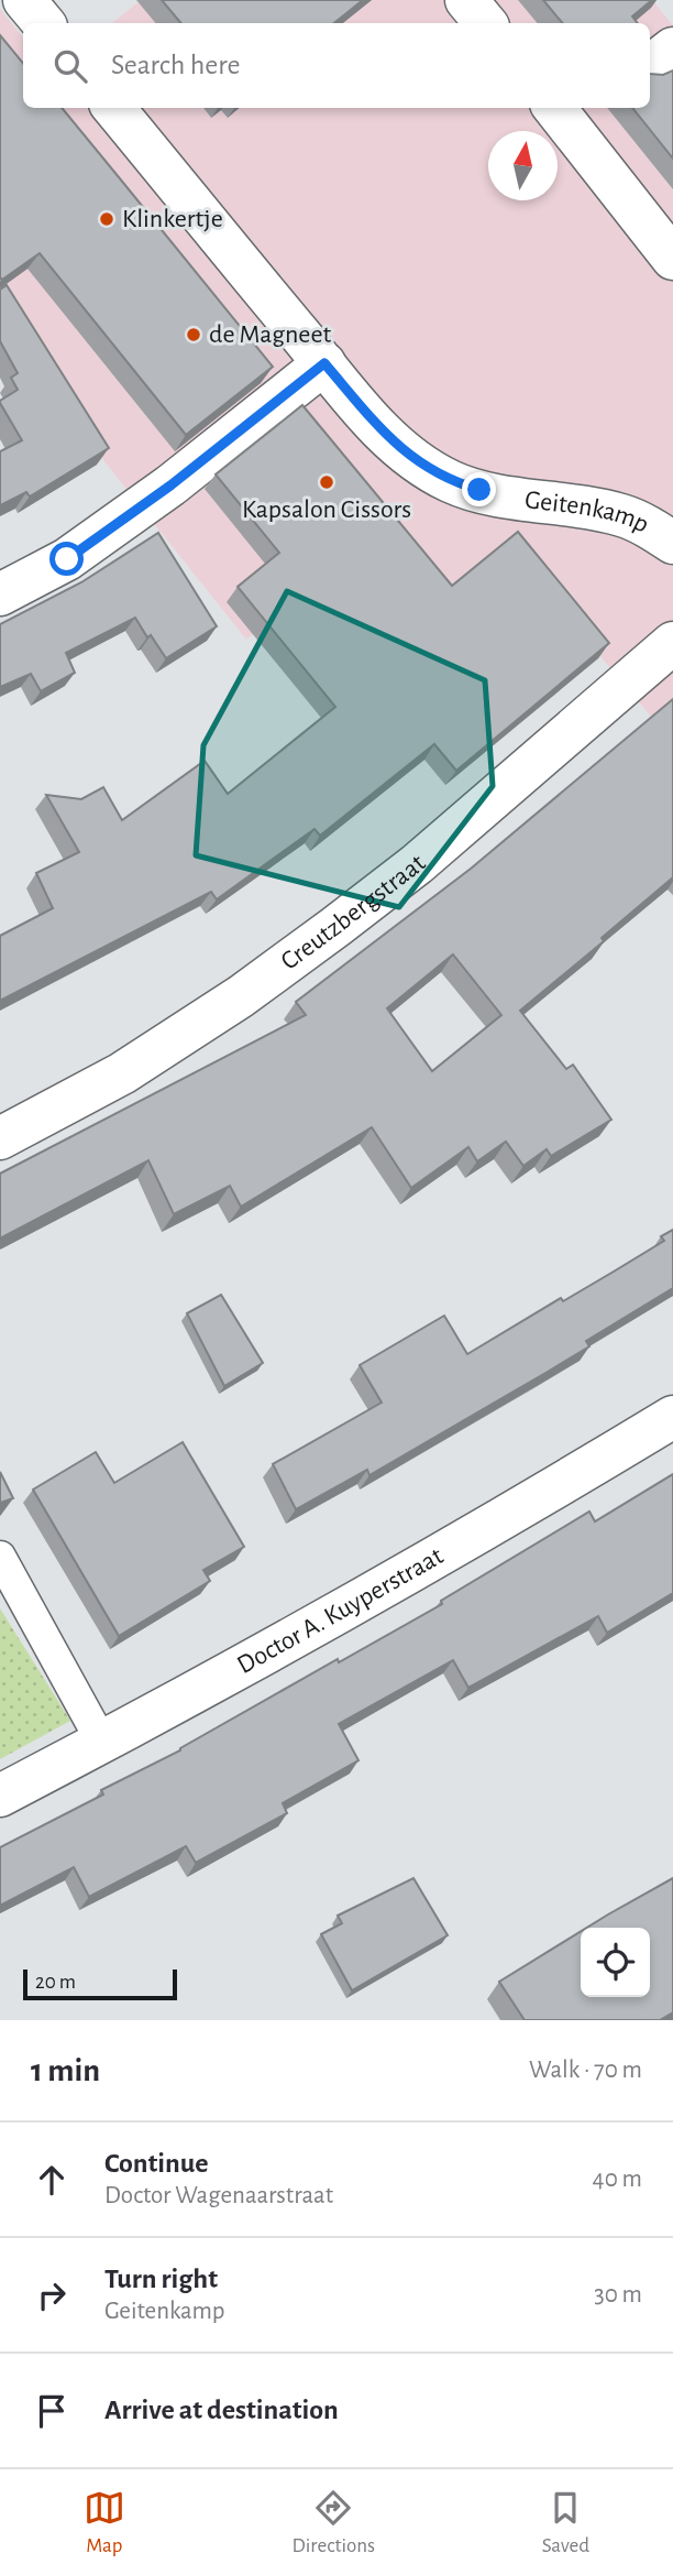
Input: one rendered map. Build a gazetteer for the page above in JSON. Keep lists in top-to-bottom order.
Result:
{
  "streets": {
    "street": ["Geitenkamp", "Creutzbergstraat", "Doctor A. Kuyperstraat"]
  },
  "places": ["Klinkertje", "de Magneet", "Kapsalon Cissors"],
  "scale_bar": "20 m",
  "north": "top",
  "page": {
    "search": "Search here",
    "scale": "20 m",
    "heading": ["1 min", "Walk · 70 m"],
    "list": [
      ["Continue", "Doctor Wagenaarstraat", "40 m"],
      ["Turn right", "Geitenkamp", "30 m"],
      "Arrive at destination"
    ],
    "nav": ["Map", "Directions", "Saved"]
  }
}
